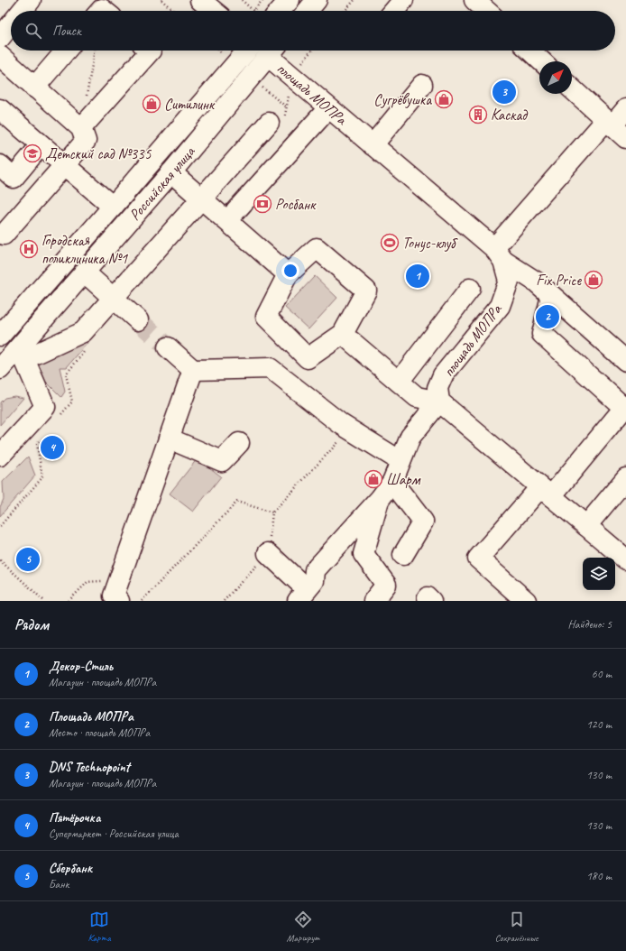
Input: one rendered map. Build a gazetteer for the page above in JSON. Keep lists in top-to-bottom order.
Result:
{
  "streets": {
    "main road": ["площадь МОПРа", "Российская улица"]
  },
  "places": {
    "shop": [
      "Сугрёвушка",
      "Ситилинк",
      "Fix Price",
      "Шарм"
    ],
    "building": ["Каскад"],
    "school or university": ["Детский сад №335"],
    "bank": ["Росбанк"],
    "sports": ["Тонус-клуб"],
    "hospital": ["Городская поликлиника №1"]
  },
  "north": "top right",
  "page": {
    "search": "Поиск",
    "pins": [
      "3",
      "1",
      "2",
      "4",
      "5"
    ],
    "heading": ["Рядом", "Найдено: 5"],
    "list": [
      {
        "mark": "1",
        "name": "Декор-Стиль",
        "note": "Магазин · площадь МОПРа",
        "value": "60 m"
      },
      {
        "mark": "2",
        "name": "Площадь МОПРа",
        "note": "Место · площадь МОПРа",
        "value": "120 m"
      },
      {
        "mark": "3",
        "name": "DNS Technopoint",
        "note": "Магазин · площадь МОПРа",
        "value": "130 m"
      },
      {
        "mark": "4",
        "name": "Пятёрочка",
        "note": "Супермаркет · Российская улица",
        "value": "130 m"
      },
      {
        "mark": "5",
        "name": "Сбербанк",
        "note": "Банк",
        "value": "180 m"
      }
    ],
    "nav": ["Карта", "Маршрут", "Сохранённые"]
  }
}
